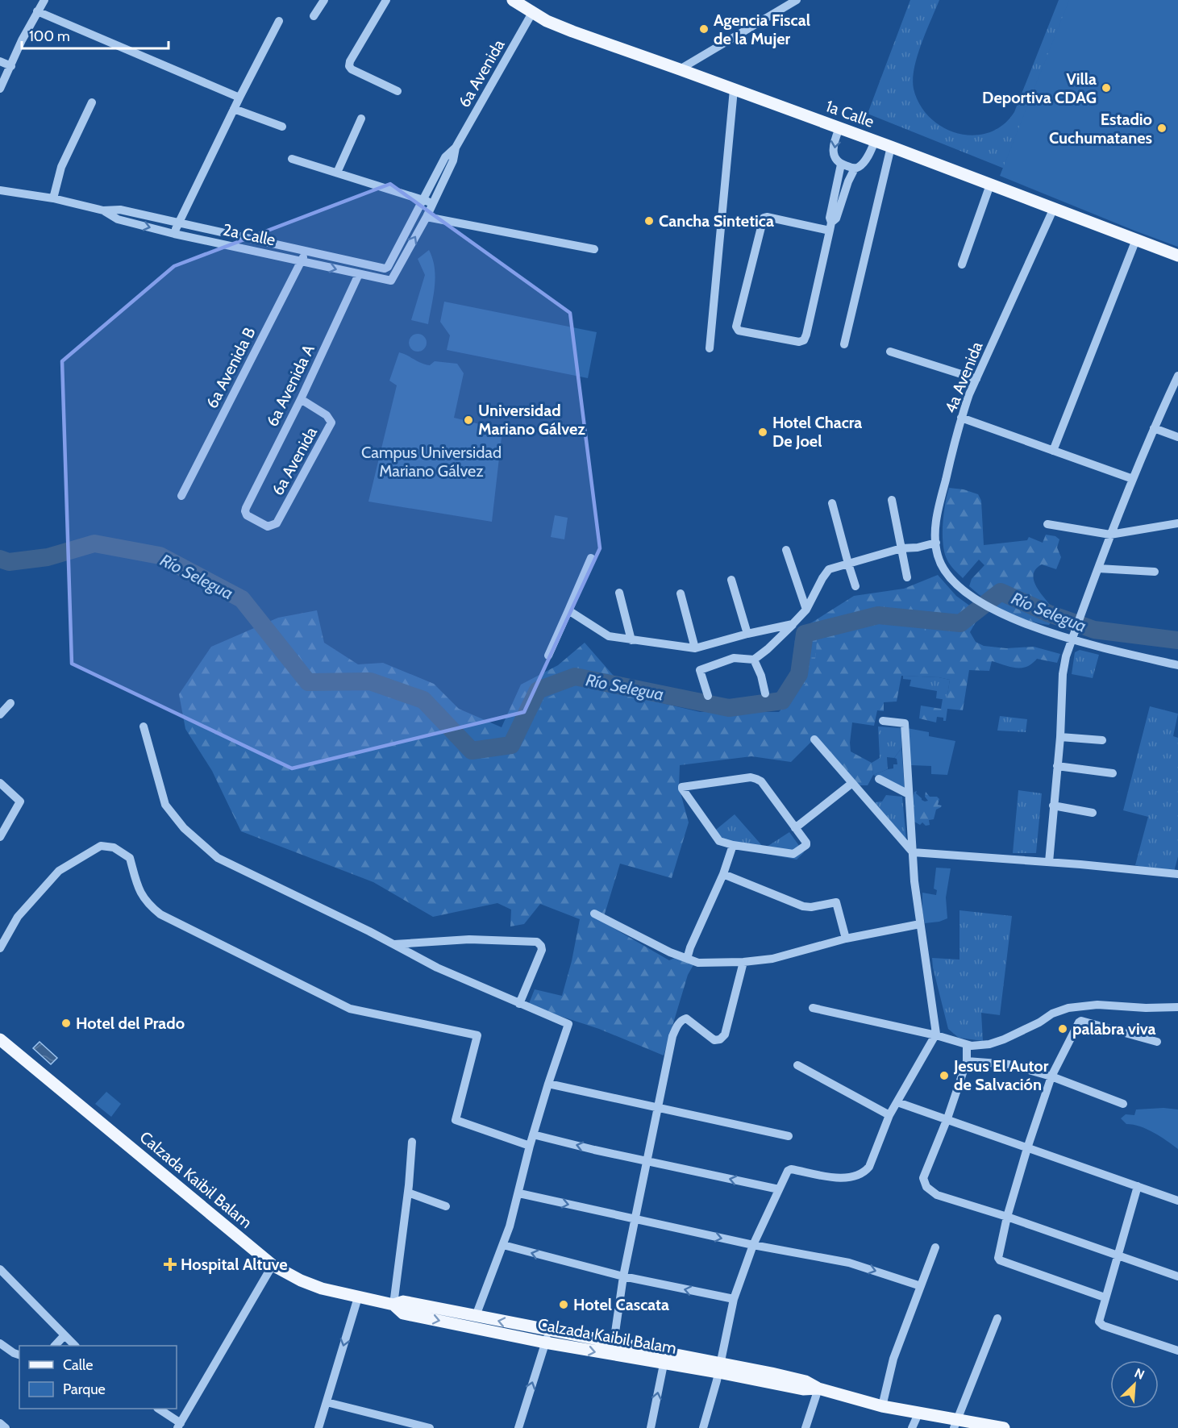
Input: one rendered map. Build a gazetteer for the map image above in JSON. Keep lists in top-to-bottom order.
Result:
{
  "streets": {
    "main road": ["1a Calle", "Calzada Kaibil Balam"],
    "street": [
      "6a Avenida",
      "2a Calle",
      "6a Avenida B",
      "4a Avenida",
      "6a Avenida A"
    ]
  },
  "crossings": [
    ["6a Avenida", "1a Calle"],
    ["6a Avenida", "2a Calle"],
    ["6a Avenida", "6a Avenida A"],
    ["1a Calle", "4a Avenida"],
    ["2a Calle", "6a Avenida B"],
    ["2a Calle", "6a Avenida A"]
  ],
  "water": ["Río Selegua"],
  "parks": ["Campus Universidad Mariano Gálvez"],
  "places": {
    "other": [
      "Agencia Fiscal de la Mujer",
      "Villa Deportiva CDAG",
      "Estadio Cuchumatanes",
      "Cancha Sintetica",
      "Universidad Mariano Gálvez",
      "Hotel Chacra De Joel",
      "Hotel del Prado",
      "palabra viva",
      "Jesus El Autor de Salvación",
      "Hotel Cascata"
    ],
    "health": ["Hospital Altuve"]
  },
  "legend": ["Calle", "Parque"],
  "scale_bar": "100 m",
  "north": "top right"
}
